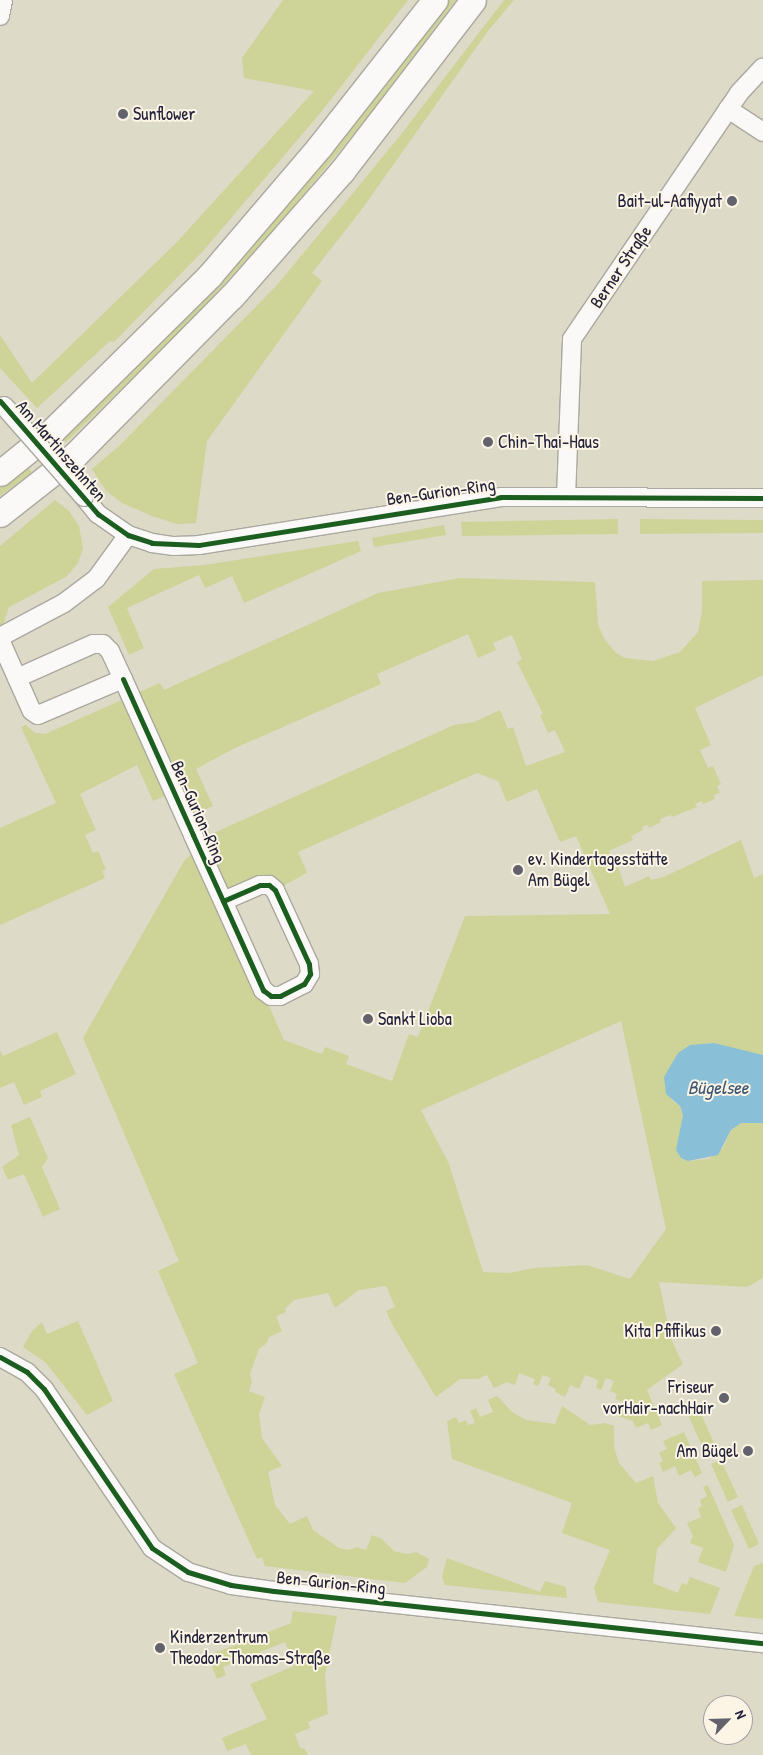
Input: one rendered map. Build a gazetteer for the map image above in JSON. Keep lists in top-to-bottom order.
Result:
{
  "streets": {
    "street": ["Berner Straße", "Am Martinszehnten", "Ben-Gurion-Ring"]
  },
  "crossings": [
    ["Berner Straße", "Ben-Gurion-Ring"],
    ["Am Martinszehnten", "Ben-Gurion-Ring"]
  ],
  "water": ["Bügelsee"],
  "places": [
    "Sunflower",
    "Bait-ul-Aafiyyat",
    "Chin-Thai-Haus",
    "ev. Kindertagesstätte Am Bügel",
    "Sankt Lioba",
    "Kita Pfiffikus",
    "Friseur vorHair-nachHair",
    "Am Bügel",
    "Kinderzentrum Theodor-Thomas-Straße"
  ],
  "north": "top right"
}
